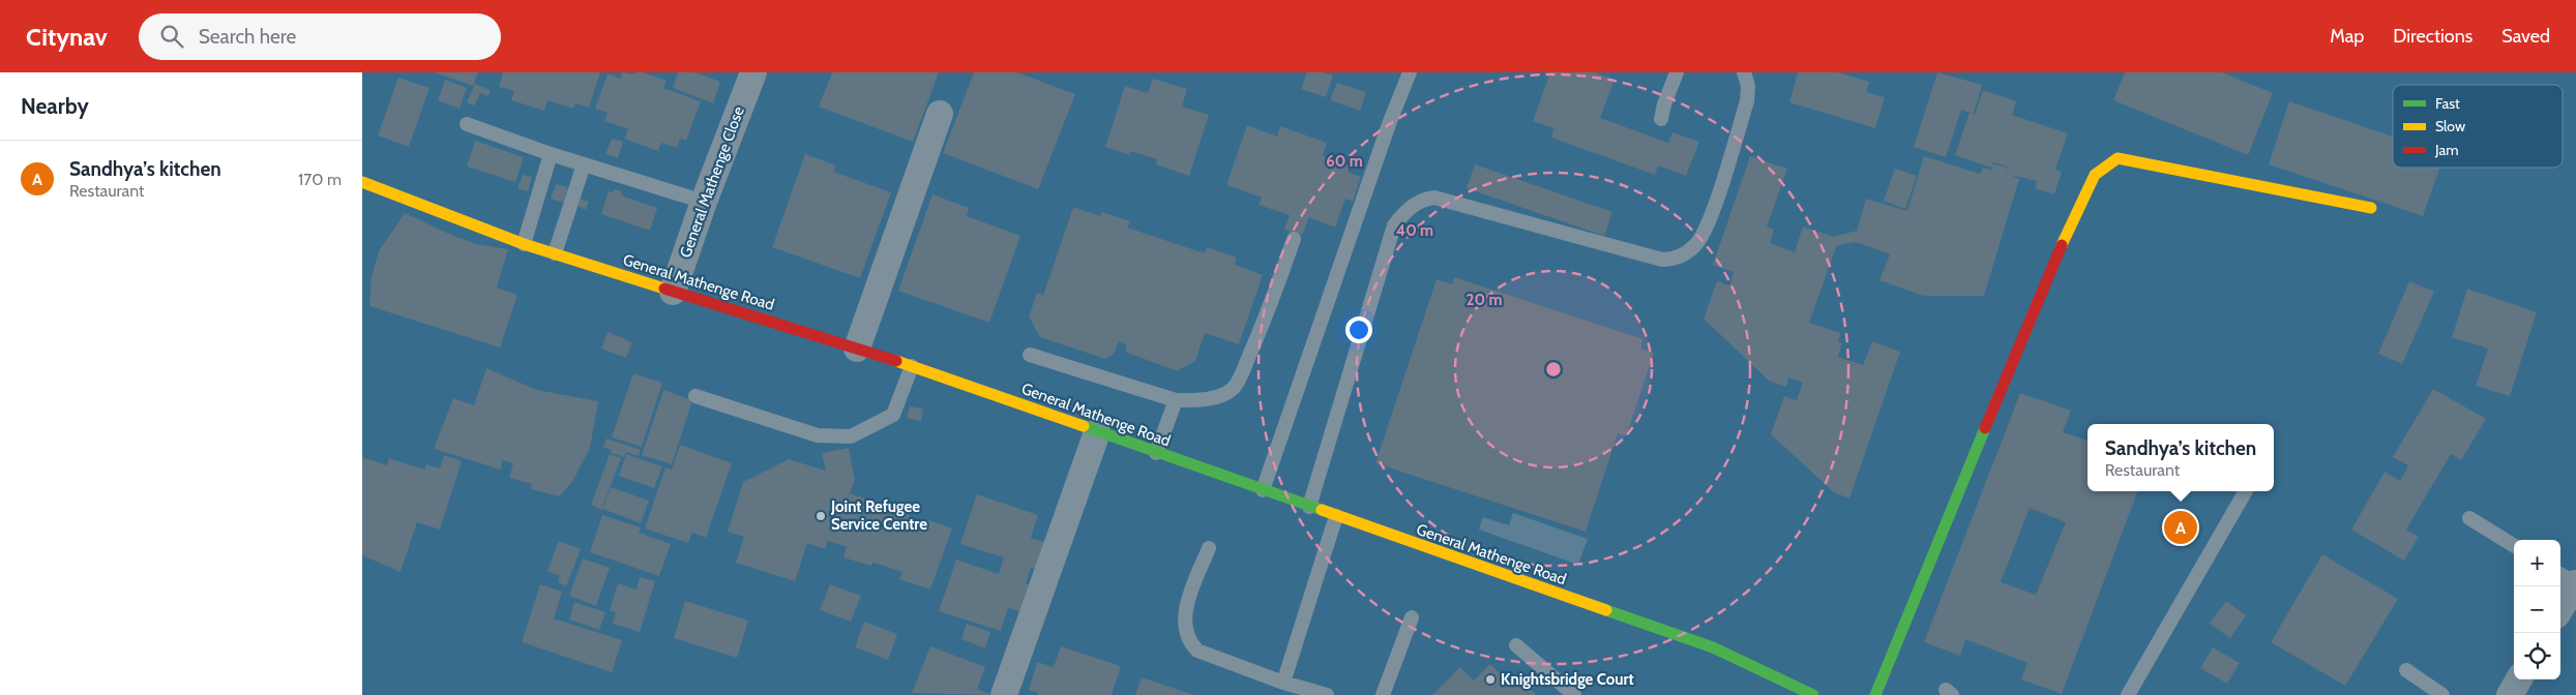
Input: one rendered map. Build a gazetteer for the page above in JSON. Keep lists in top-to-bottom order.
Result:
{
  "streets": {
    "street": ["General Mathenge Close", "General Mathenge Road"]
  },
  "crossings": [
    ["General Mathenge Close", "General Mathenge Road"]
  ],
  "places": ["Joint Refugee Service Centre", "Knightsbridge Court"],
  "legend": ["Fast", "Slow", "Jam"],
  "page": {
    "header": "Citynav",
    "search": "Search here",
    "nav": ["Map", "Directions", "Saved"],
    "heading": "Nearby",
    "list": [
      {
        "mark": "A",
        "name": "Sandhya’s kitchen",
        "note": "Restaurant",
        "value": "170 m"
      }
    ],
    "popup": ["Sandhya’s kitchen", "Restaurant"],
    "pins": "A",
    "map_buttons": ["+", "−"]
  },
  "rings": ["60 m", "40 m", "20 m"]
}
